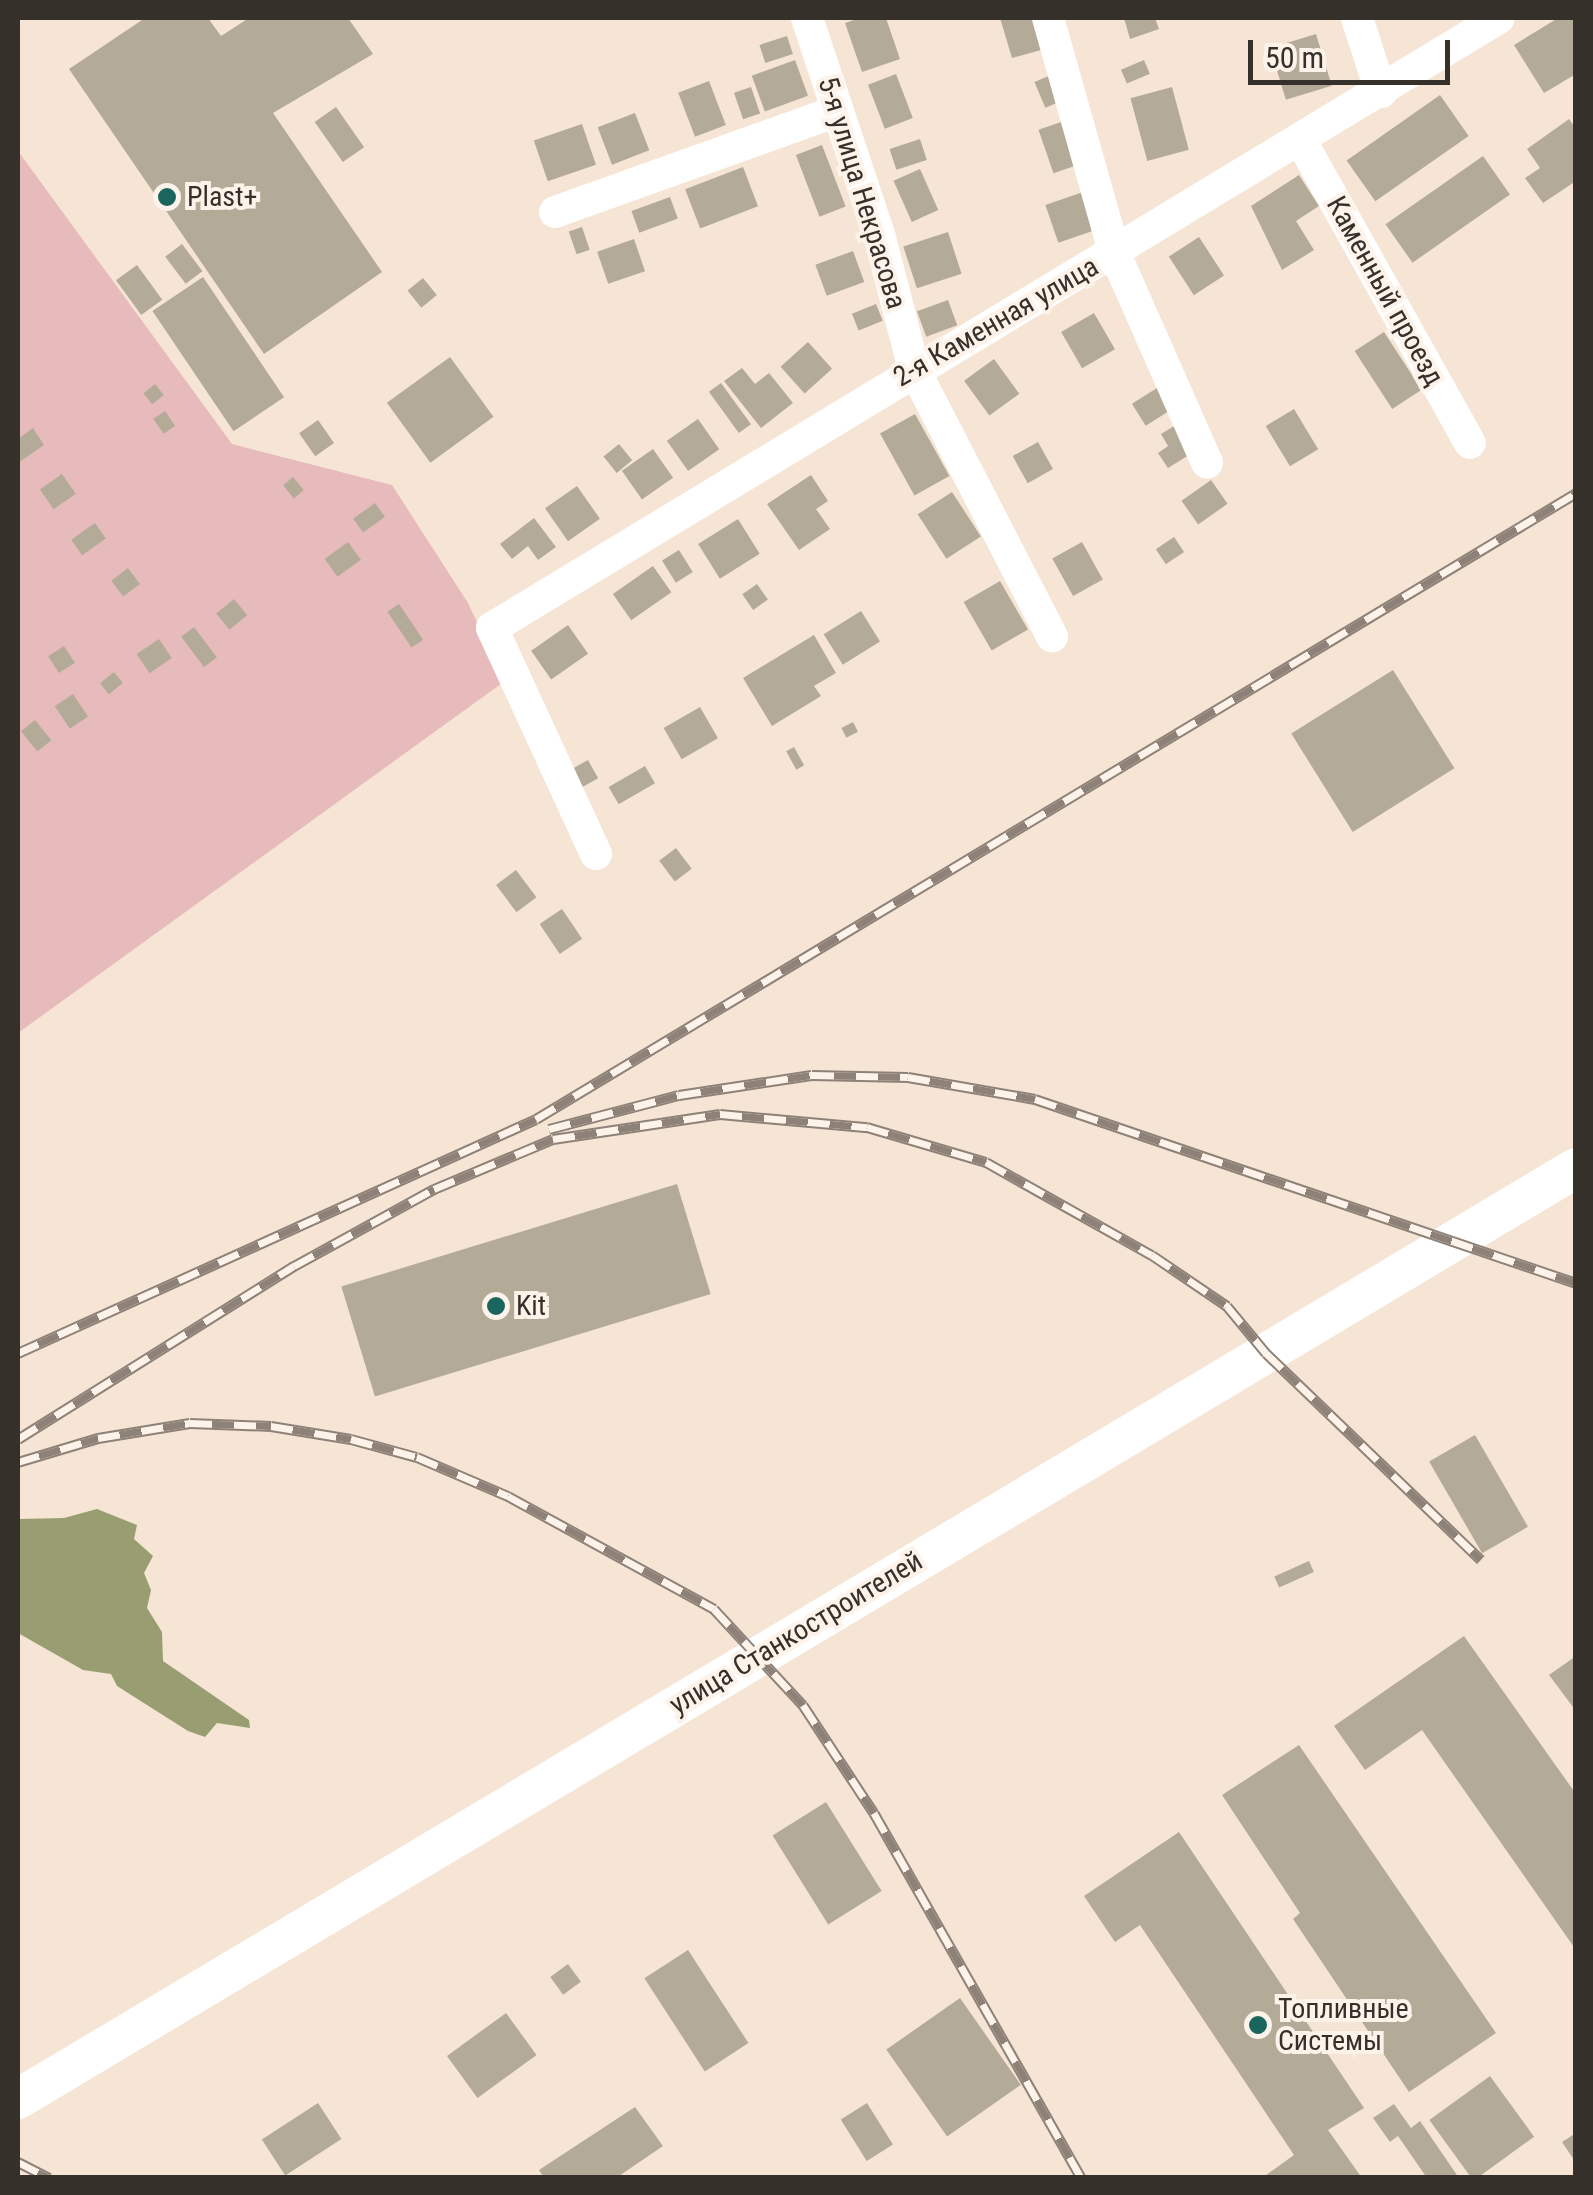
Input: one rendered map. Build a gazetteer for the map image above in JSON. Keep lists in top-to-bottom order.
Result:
{
  "streets": {
    "main road": ["улица Станкостроителей"],
    "street": ["5-я улица Некрасова", "Каменный проезд", "2-я Каменная улица"]
  },
  "crossings": [
    ["5-я улица Некрасова", "2-я Каменная улица"],
    ["Каменный проезд", "2-я Каменная улица"]
  ],
  "places": ["Plast+", "Kit", "Топливные Системы"],
  "scale_bar": "50 m"
}
